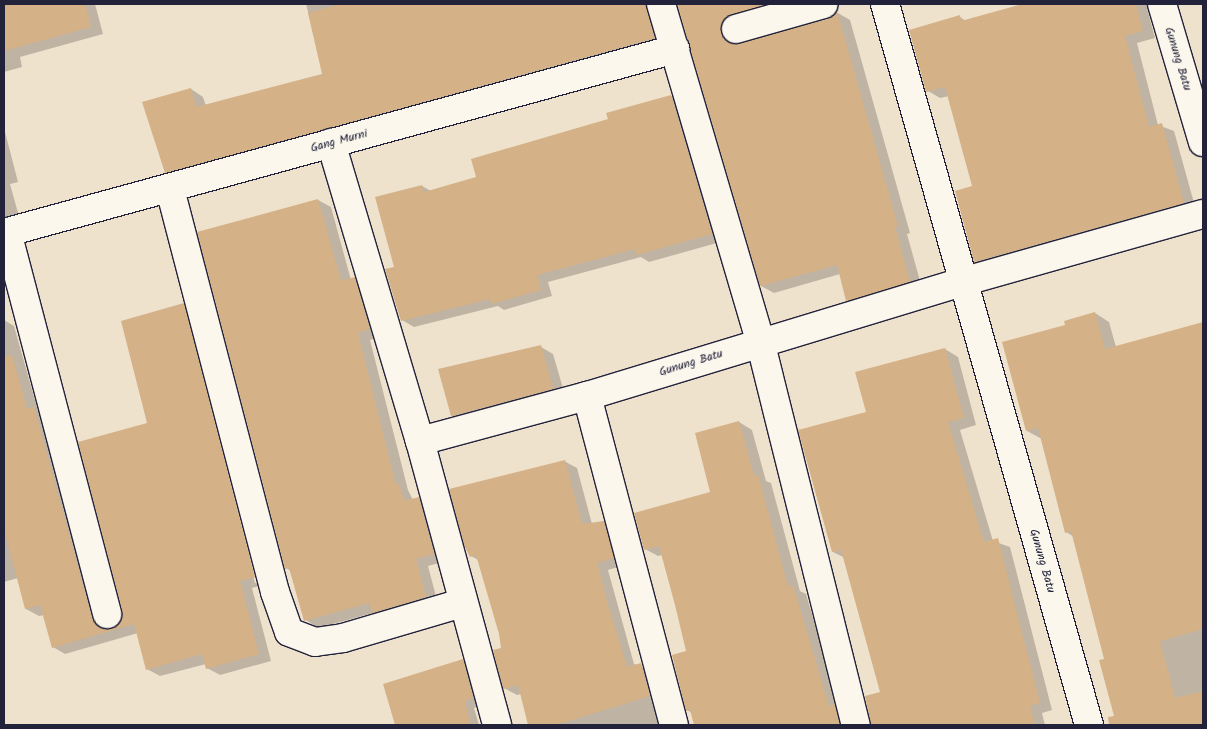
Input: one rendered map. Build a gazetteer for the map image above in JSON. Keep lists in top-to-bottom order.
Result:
{
  "streets": {
    "street": ["Gunung Batu", "Gang Murni"]
  }
}
